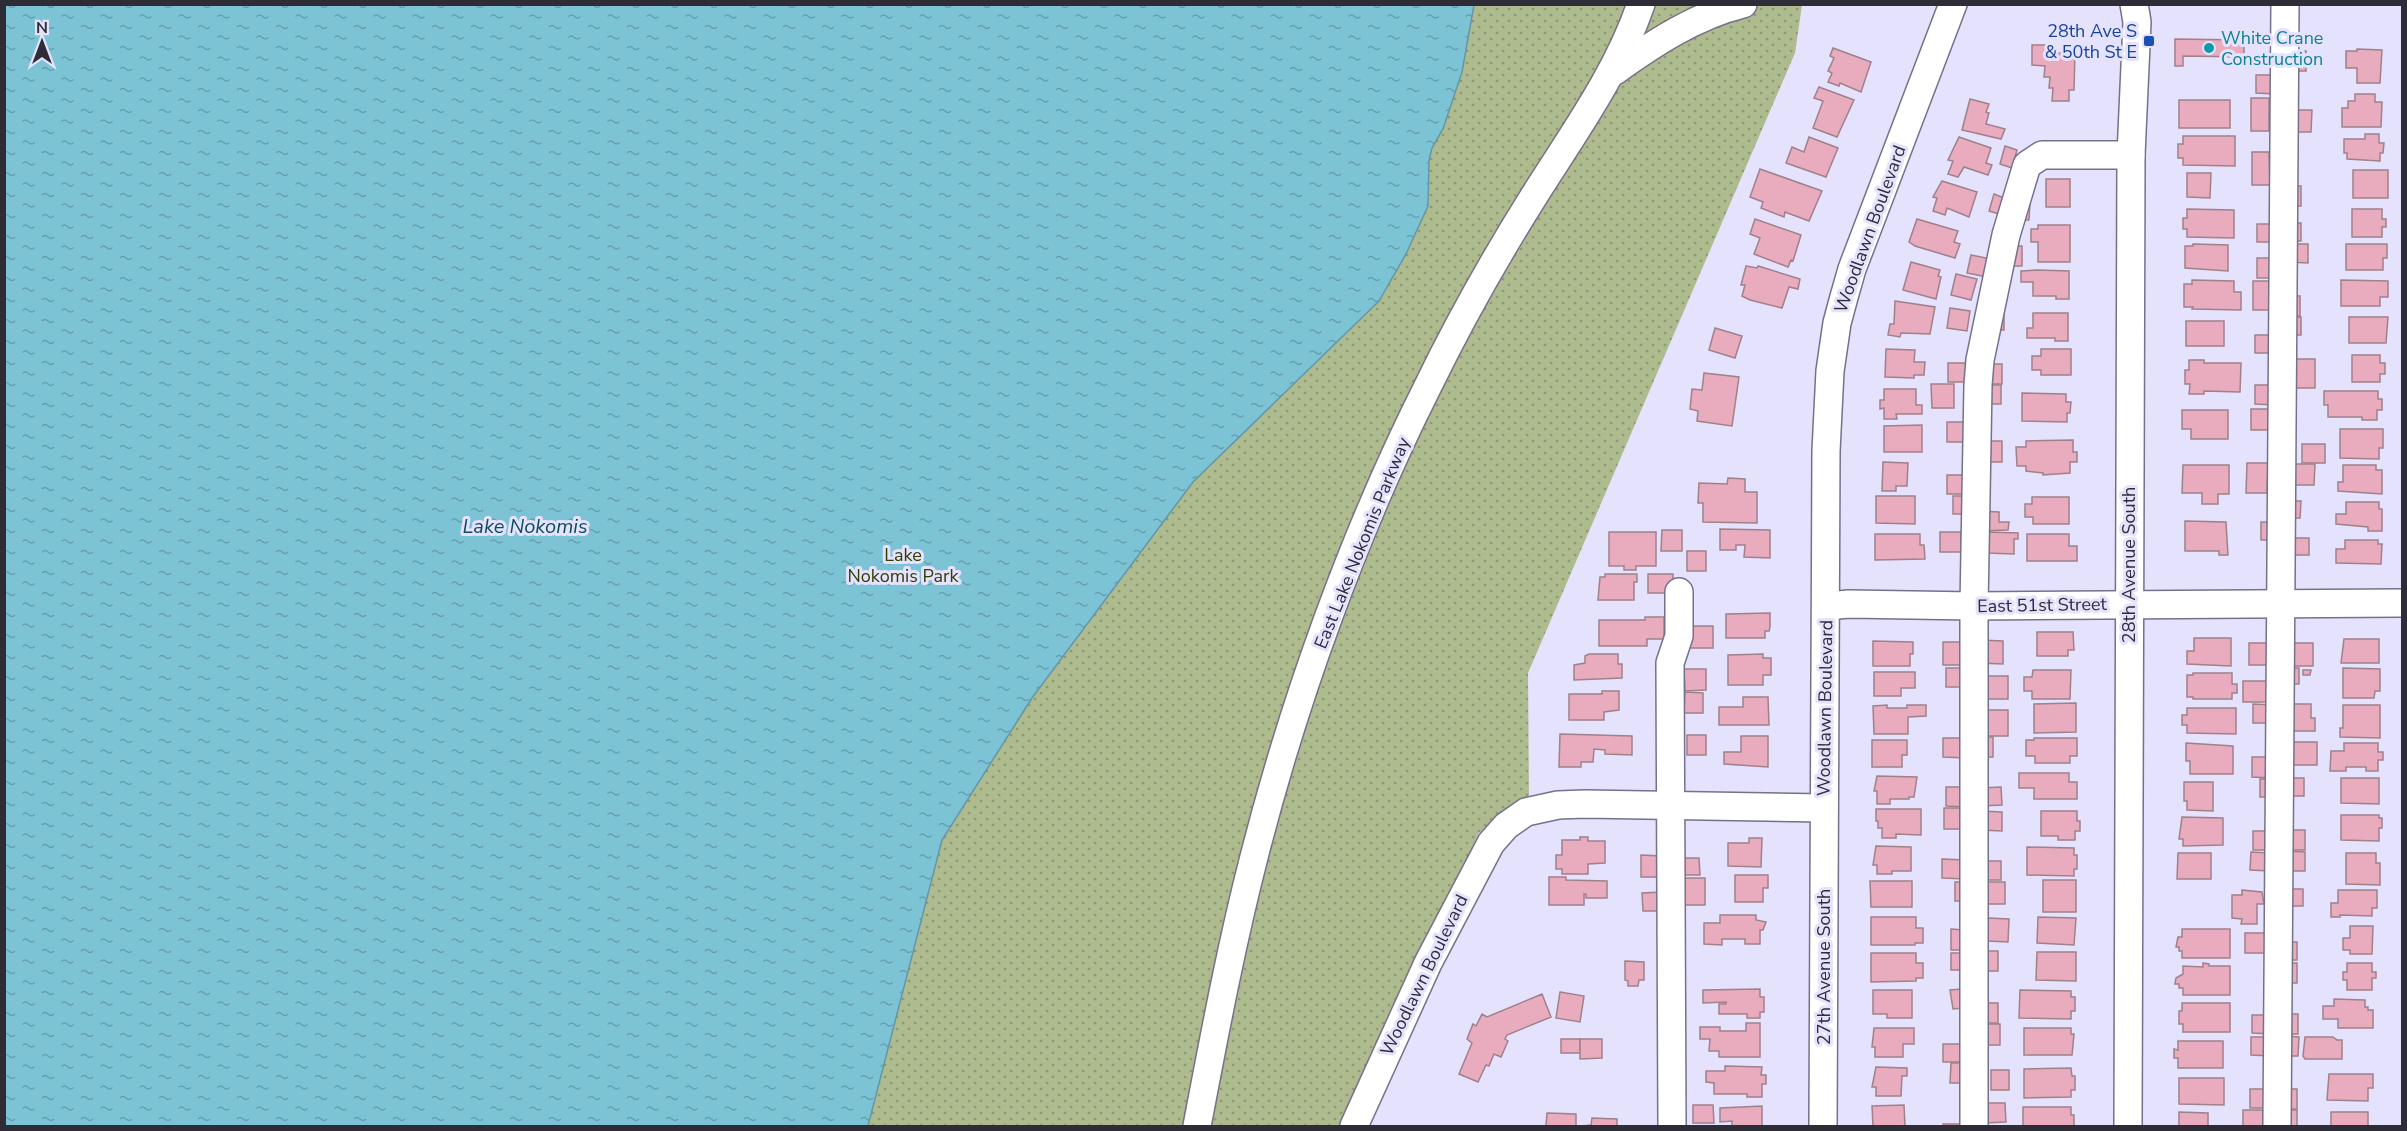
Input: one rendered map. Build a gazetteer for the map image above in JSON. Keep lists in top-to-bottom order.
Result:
{
  "streets": {
    "street": [
      "Woodlawn Boulevard",
      "East Lake Nokomis Parkway",
      "28th Avenue South",
      "East 51st Street",
      "27th Avenue South"
    ]
  },
  "crossings": [
    ["Woodlawn Boulevard", "East 51st Street"],
    ["Woodlawn Boulevard", "27th Avenue South"],
    ["28th Avenue South", "East 51st Street"]
  ],
  "water": ["Lake Nokomis"],
  "parks": ["Lake Nokomis Park"],
  "places": {
    "transit": ["28th Ave S & 50th St E"],
    "other": ["White Crane Construction"]
  },
  "north": "top"
}
